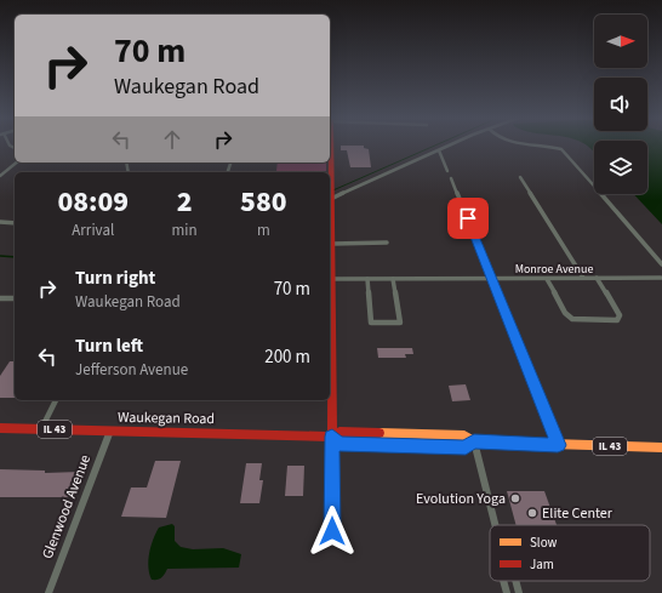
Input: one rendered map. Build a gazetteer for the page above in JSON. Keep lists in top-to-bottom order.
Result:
{
  "streets": {
    "main road": ["Waukegan Road", "IL 43"],
    "street": ["Monroe Avenue", "Glenwood Avenue"]
  },
  "crossings": [
    ["Waukegan Road", "Glenwood Avenue"]
  ],
  "places": ["Evolution Yoga", "Elite Center"],
  "legend": ["Slow", "Jam"],
  "north": "right",
  "page": {
    "turn": ["70 m", "Waukegan Road"],
    "eta": [
      "08:09",
      "Arrival",
      "2",
      "min",
      "580",
      "m"
    ],
    "list": [
      {
        "name": "Turn right",
        "note": "Waukegan Road",
        "value": "70 m"
      },
      {
        "name": "Turn left",
        "note": "Jefferson Avenue",
        "value": "200 m"
      }
    ]
  }
}
